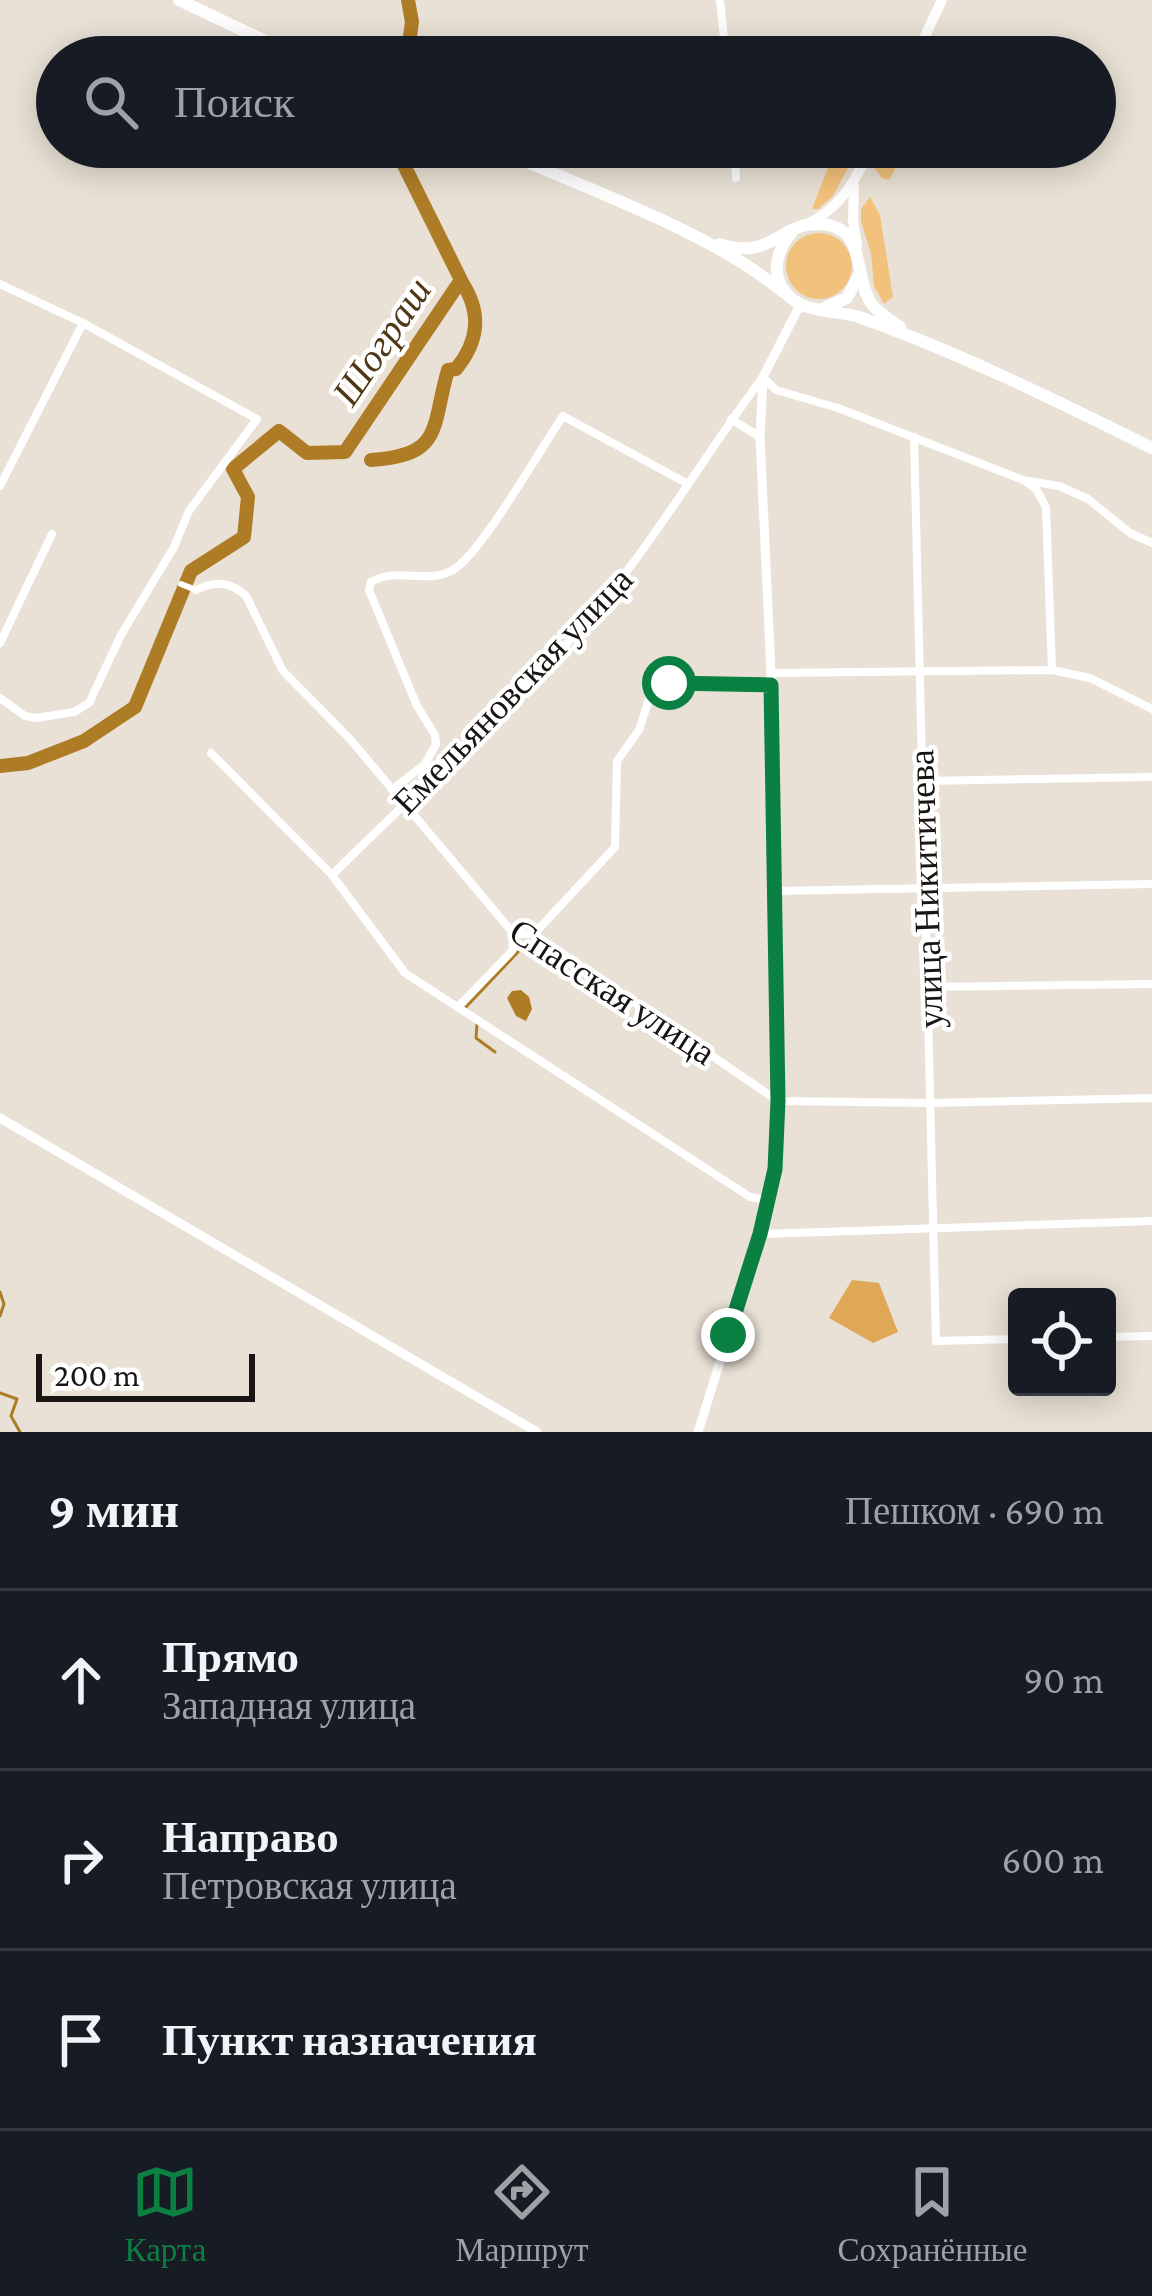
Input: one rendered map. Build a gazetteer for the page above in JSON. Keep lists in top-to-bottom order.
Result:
{
  "streets": {
    "street": ["Емельяновская улица", "улица Никитичева", "Спасская улица"]
  },
  "crossings": [
    ["Емельяновская улица", "Спасская улица"]
  ],
  "water": ["Шограш"],
  "scale_bar": "200 m",
  "page": {
    "search": "Поиск",
    "scale": "200 m",
    "heading": ["9 мин", "Пешком · 690 m"],
    "list": [
      ["Прямо", "Западная улица", "90 m"],
      ["Направо", "Петровская улица", "600 m"],
      "Пункт назначения"
    ],
    "nav": ["Карта", "Маршрут", "Сохранённые"]
  }
}
